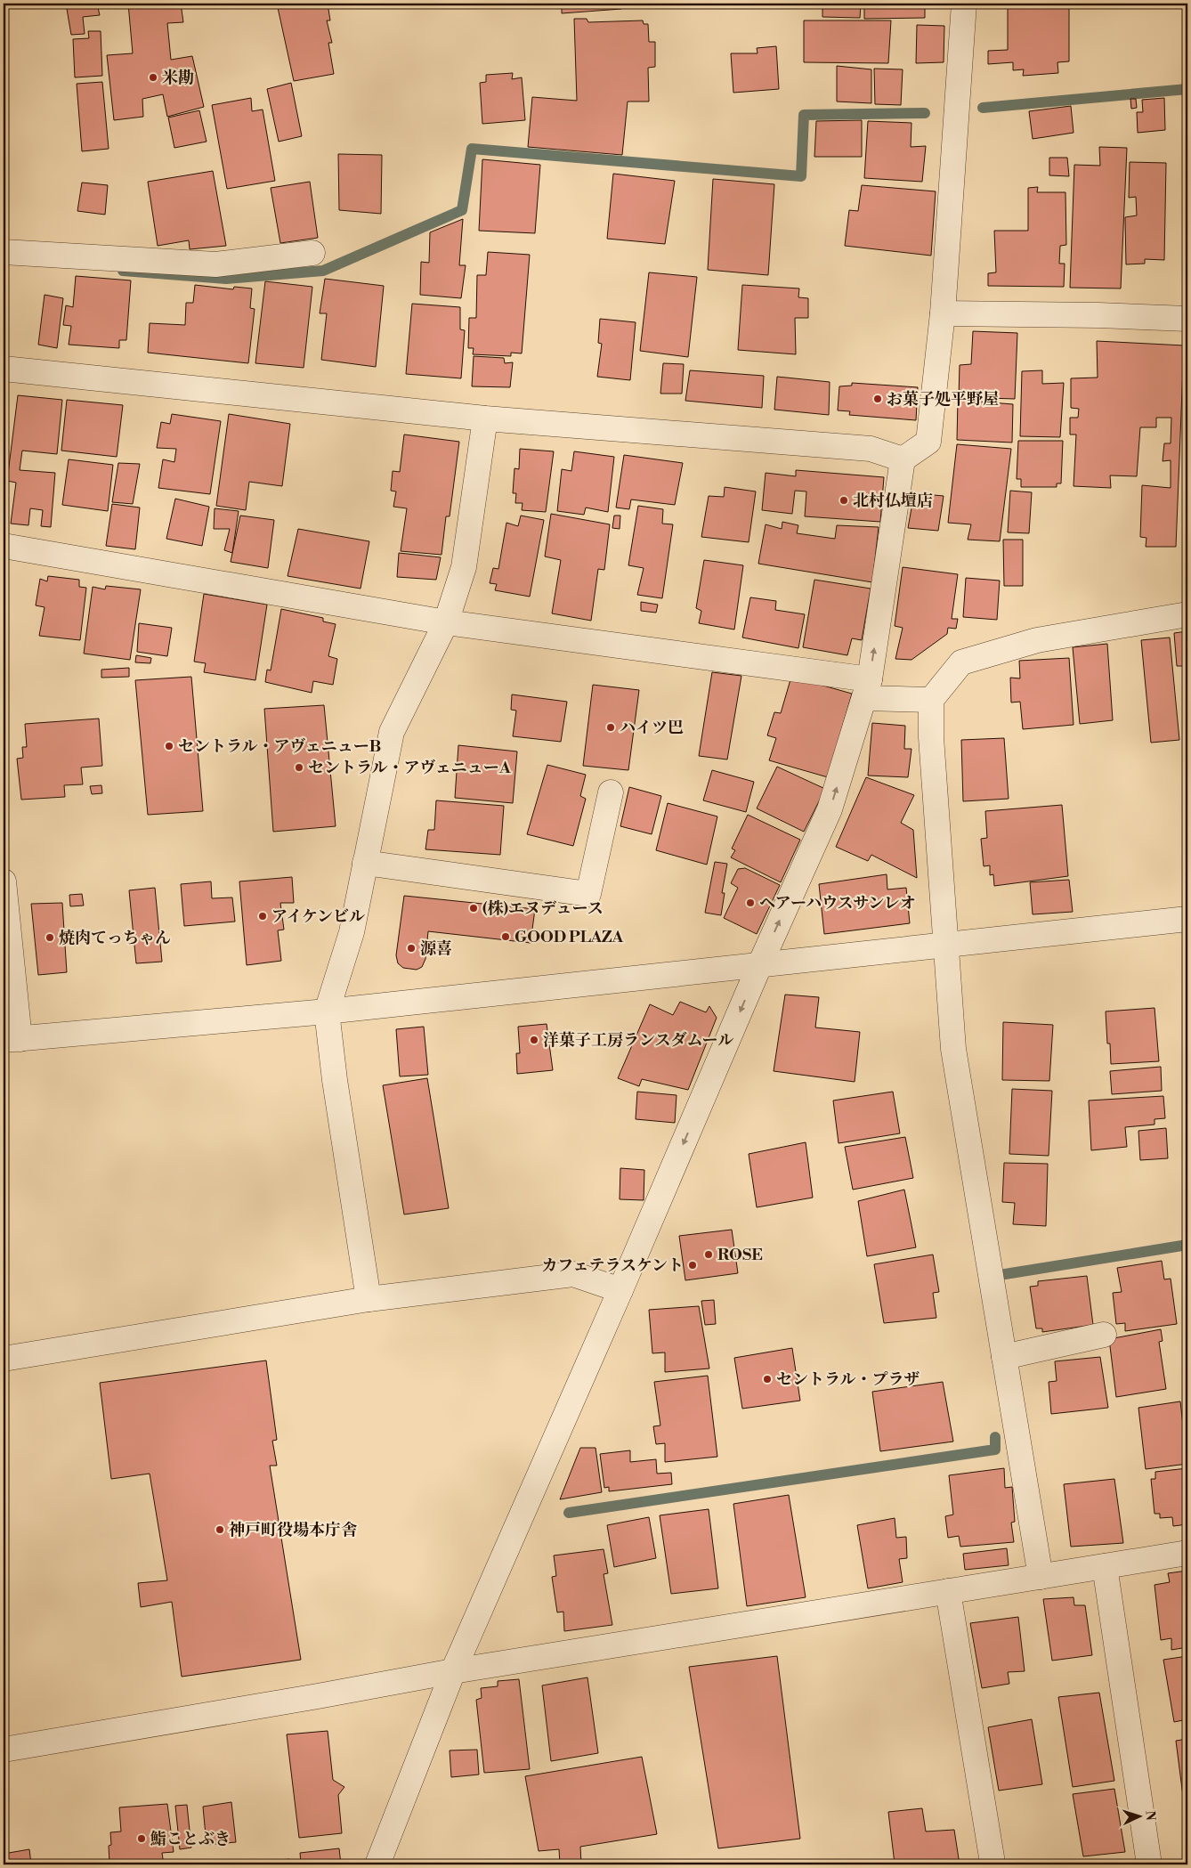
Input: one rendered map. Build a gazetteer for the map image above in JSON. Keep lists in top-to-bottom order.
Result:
{
  "places": [
    "米勘",
    "お菓子処平野屋",
    "北村仏壇店",
    "ハイツ巴",
    "セントラル・アヴェニューB",
    "セントラル・アヴェニューA",
    "ヘアーハウスサンレオ",
    "(株)エヌデュース",
    "アイケンビル",
    "GOOD PLAZA",
    "焼肉てっちゃん",
    "源喜",
    "洋菓子工房ランスダムール",
    "ROSE",
    "カフェテラスケント",
    "セントラル・プラザ",
    "神戸町役場本庁舎",
    "鮨ことぶき"
  ],
  "north": "right"
}
